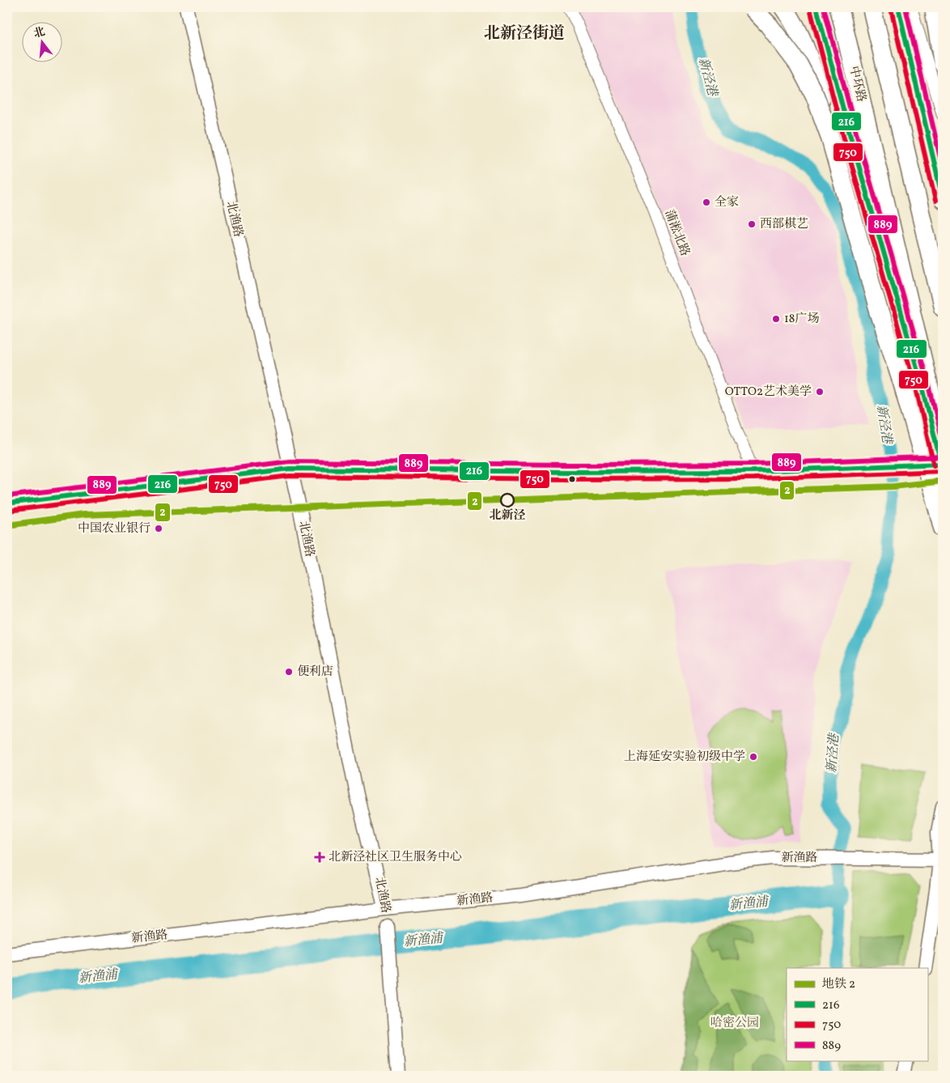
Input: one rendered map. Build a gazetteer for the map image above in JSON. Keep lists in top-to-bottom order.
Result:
{
  "streets": {
    "highway": ["中环路"],
    "street": ["北渔路", "蒲淞北路", "新渔路"]
  },
  "crossings": [
    ["北渔路", "新渔路"]
  ],
  "districts": ["北新泾街道"],
  "water": ["新泾港", "新渔浦"],
  "parks": ["哈密公园"],
  "places": {
    "other": [
      "全家",
      "西部棋艺",
      "18广场",
      "OTTO2艺术美学",
      "北新泾",
      "中国农业银行",
      "便利店",
      "上海延安实验初级中学"
    ],
    "health": ["北新泾社区卫生服务中心"]
  },
  "lines": [
    "transit line 216",
    "transit line 889",
    "transit line 750",
    "metro line 2"
  ],
  "legend": [
    "地铁 2",
    "216",
    "750",
    "889"
  ],
  "north": "top"
}
